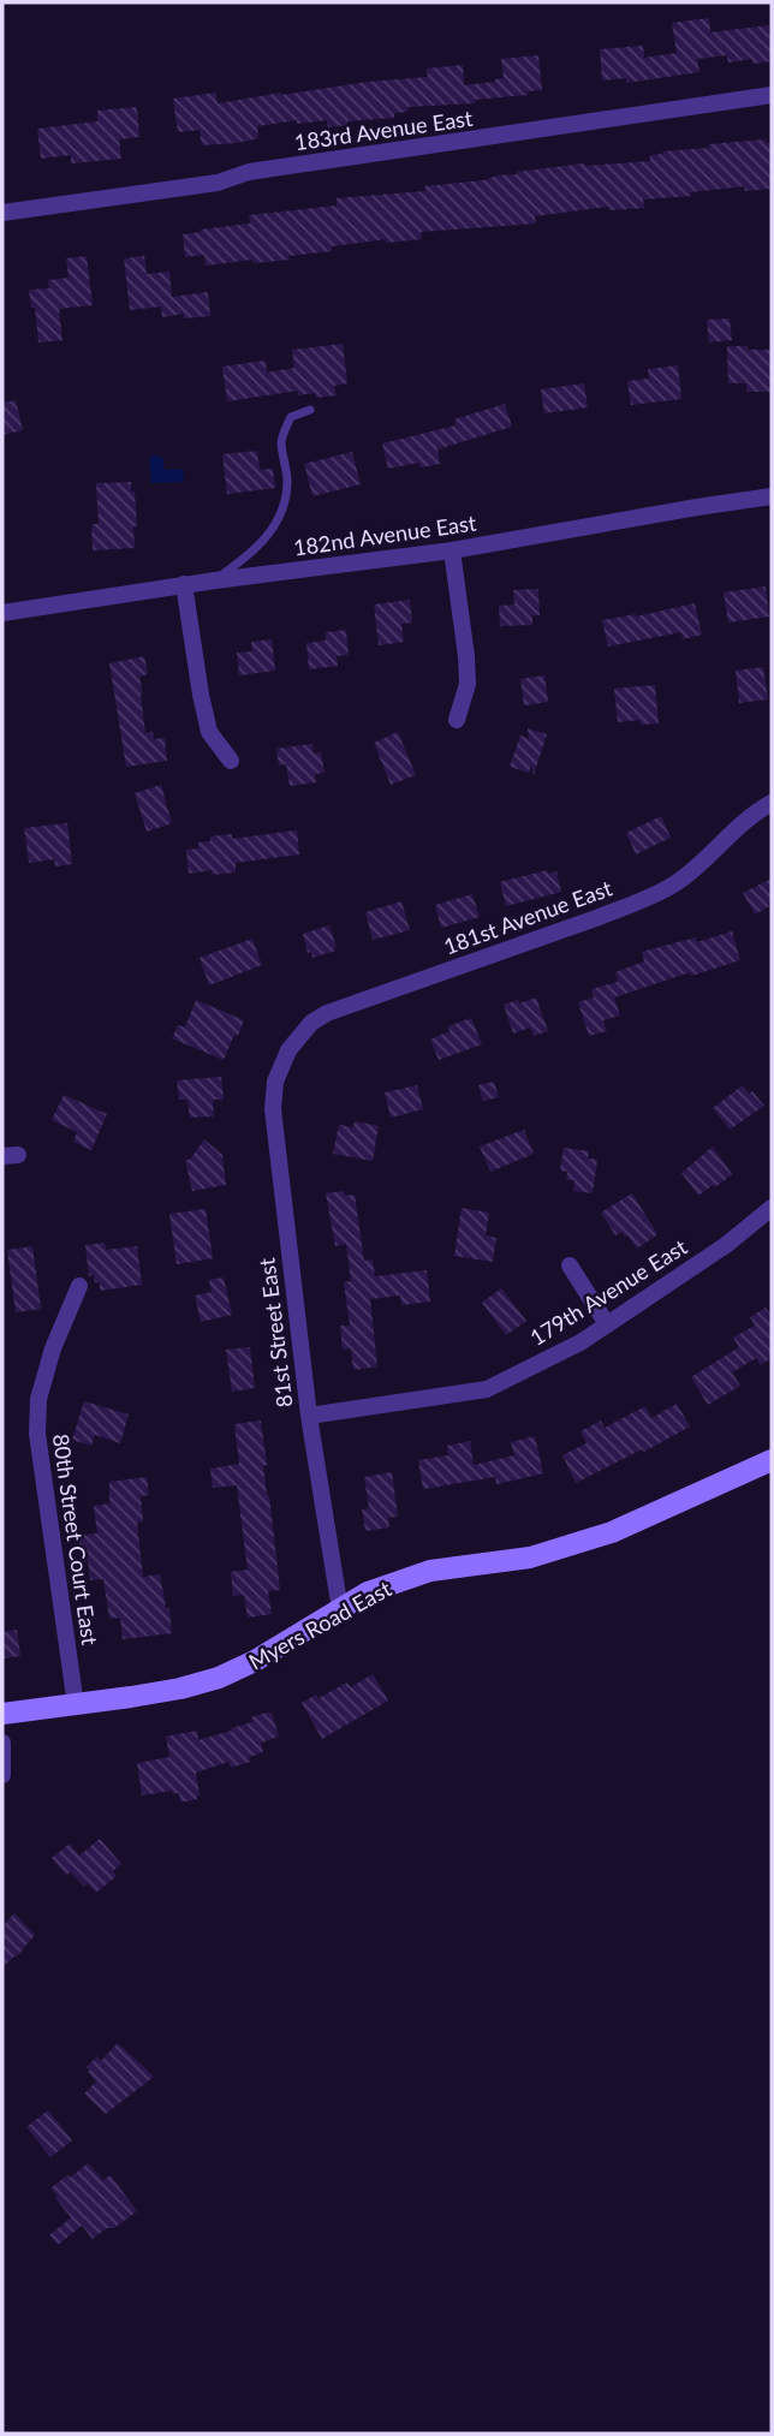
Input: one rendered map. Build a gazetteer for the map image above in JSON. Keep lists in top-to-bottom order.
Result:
{
  "streets": {
    "street": [
      "183rd Avenue East",
      "182nd Avenue East",
      "181st Avenue East",
      "179th Avenue East",
      "81st Street East",
      "80th Street Court East",
      "Myers Road East"
    ]
  },
  "crossings": [
    ["181st Avenue East", "81st Street East"],
    ["179th Avenue East", "81st Street East"],
    ["81st Street East", "Myers Road East"],
    ["80th Street Court East", "Myers Road East"]
  ]
}
